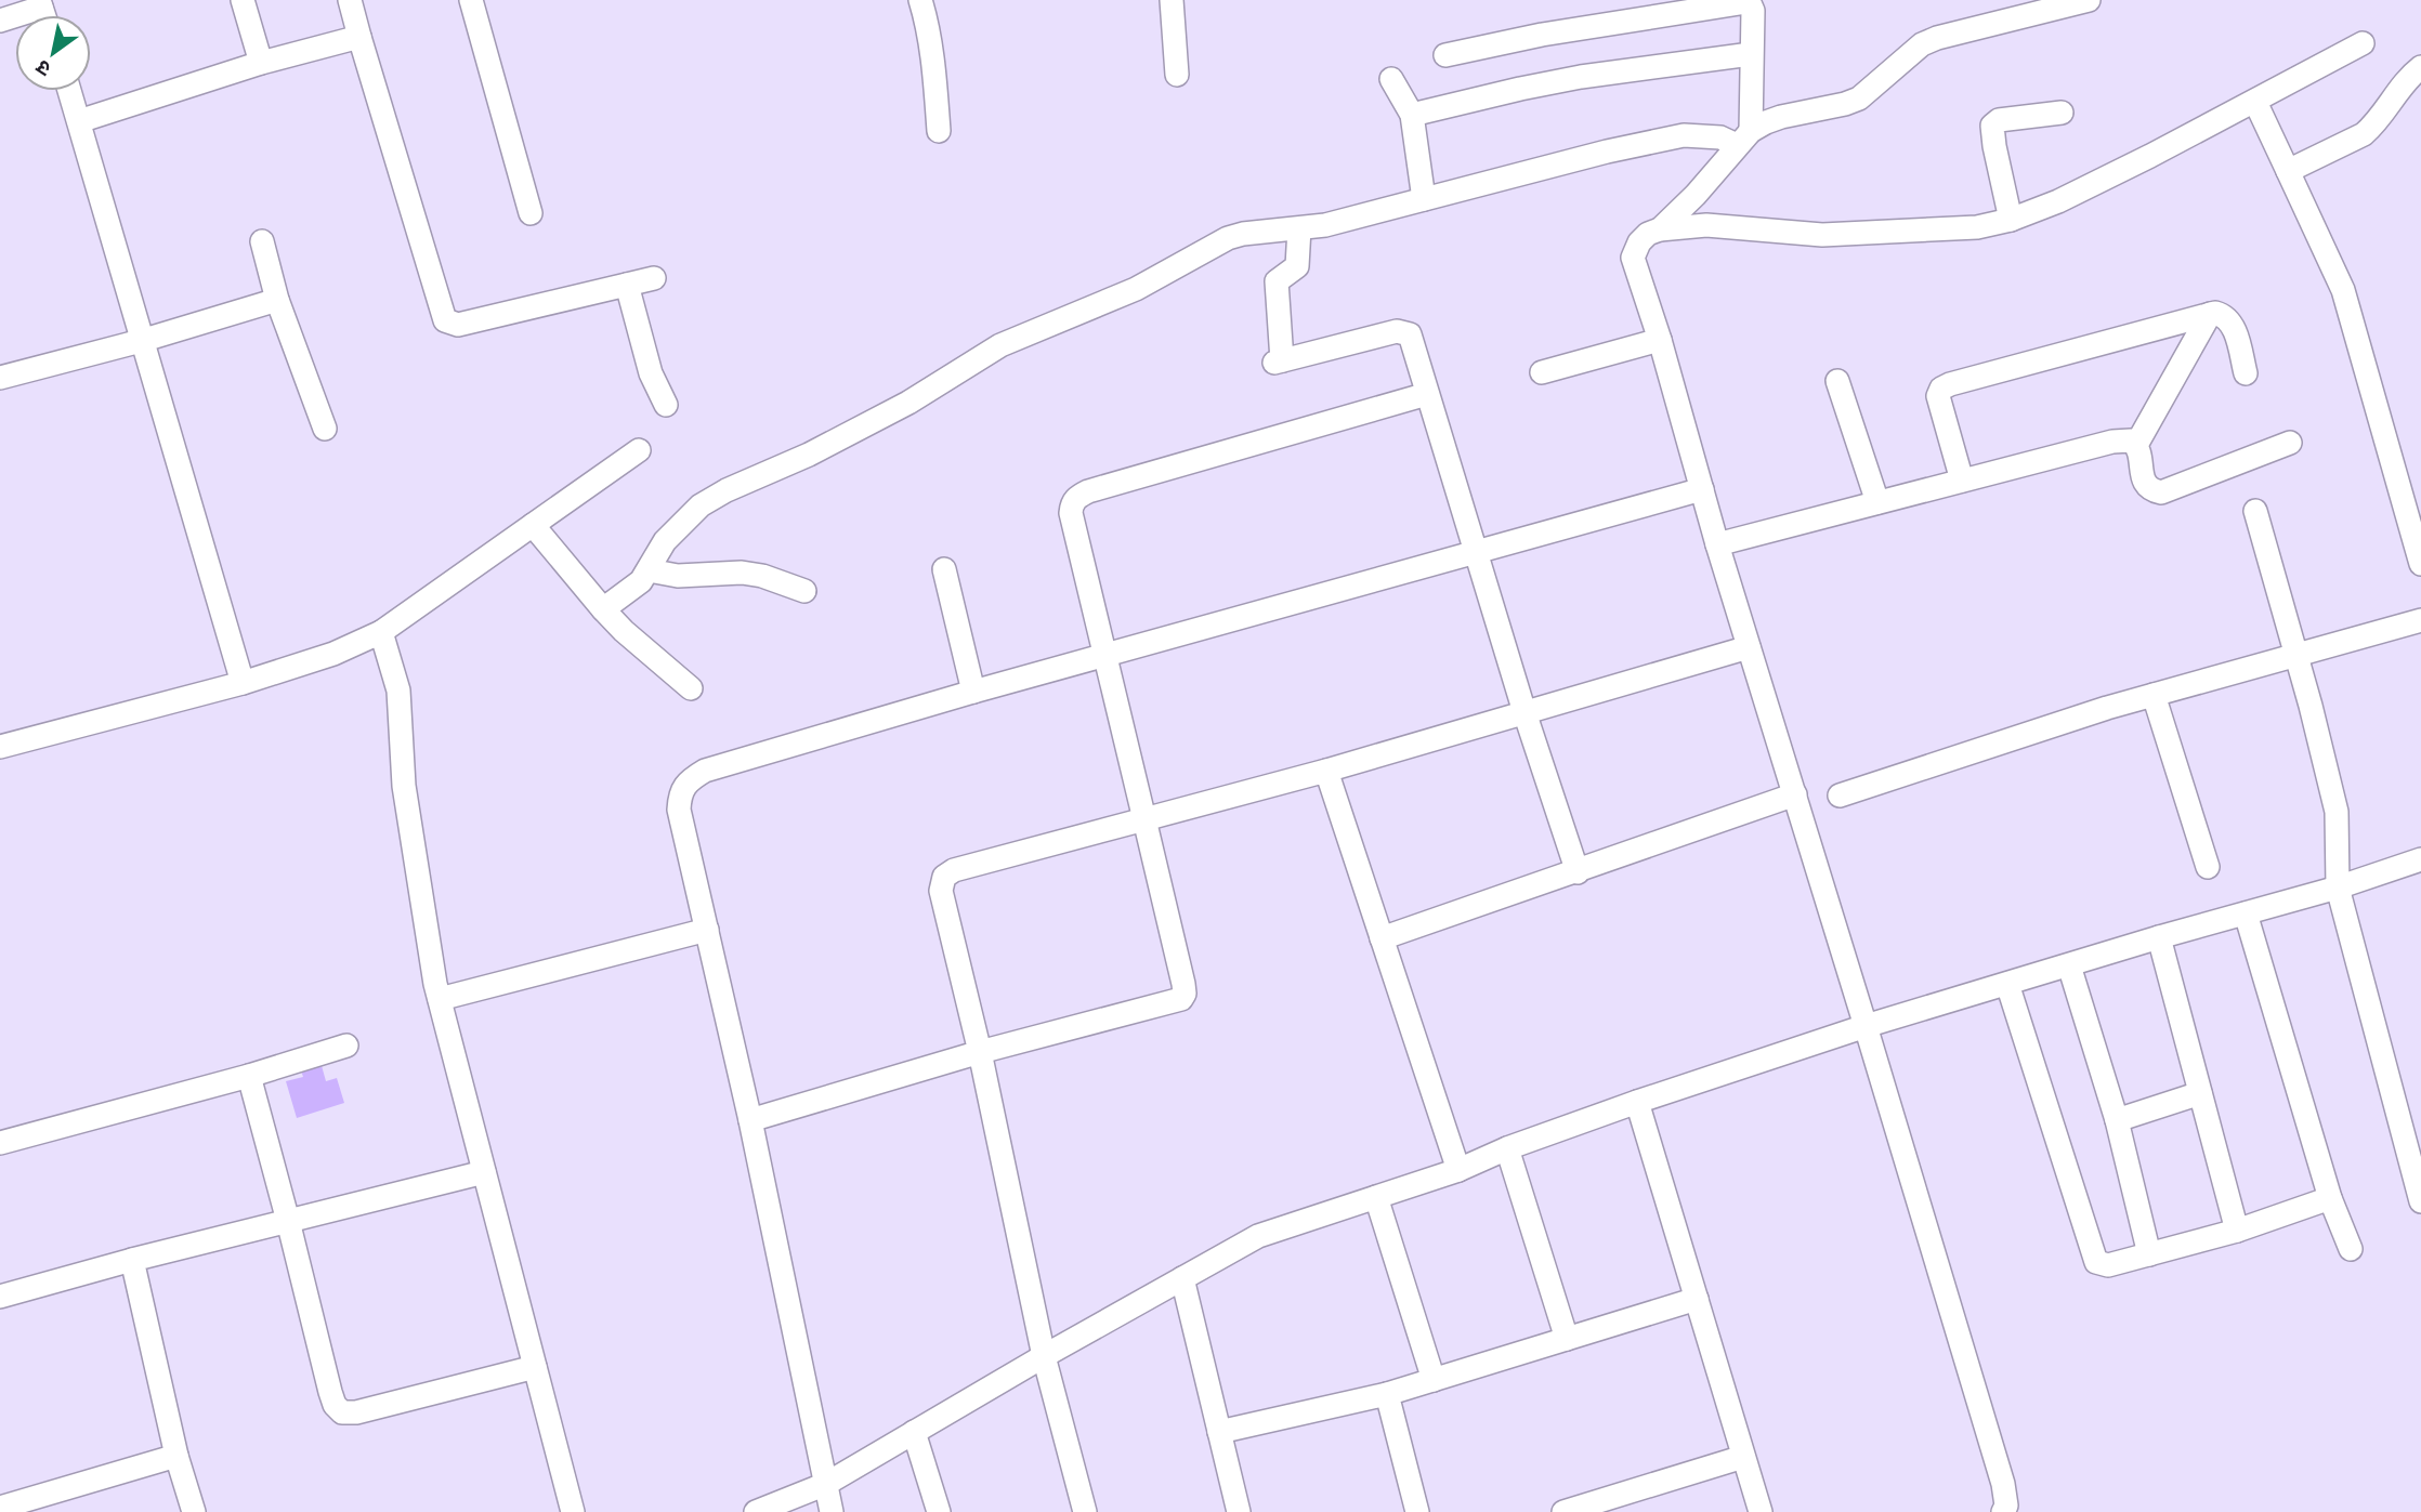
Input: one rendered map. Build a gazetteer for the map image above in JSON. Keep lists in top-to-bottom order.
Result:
{
  "north": "bottom left"
}
